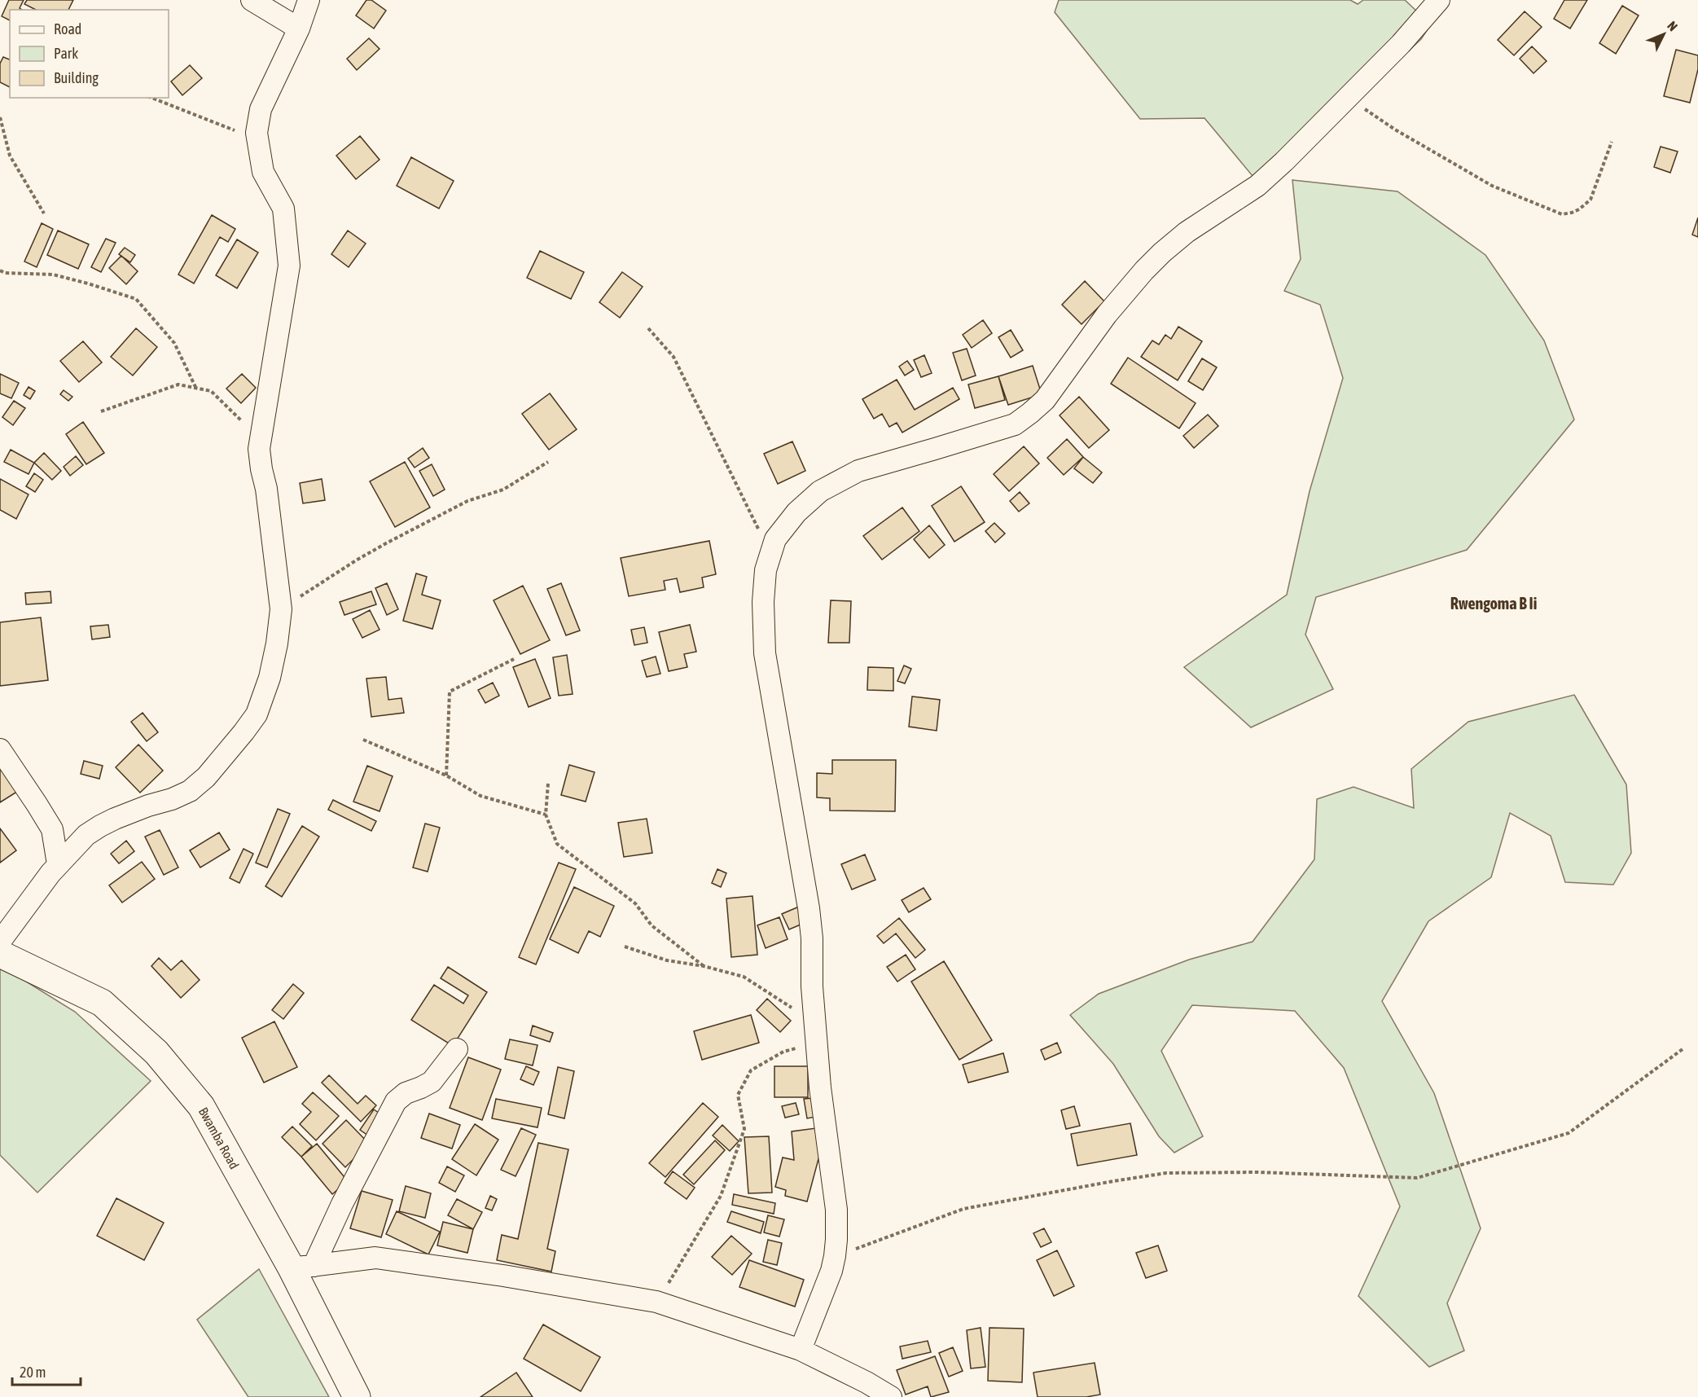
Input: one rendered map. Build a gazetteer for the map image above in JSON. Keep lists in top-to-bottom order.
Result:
{
  "streets": {
    "main road": ["Bwamba Road"]
  },
  "districts": ["Rwengoma B Ii"],
  "legend": ["Road", "Park", "Building"],
  "scale_bar": "20 m",
  "north": "top right"
}
